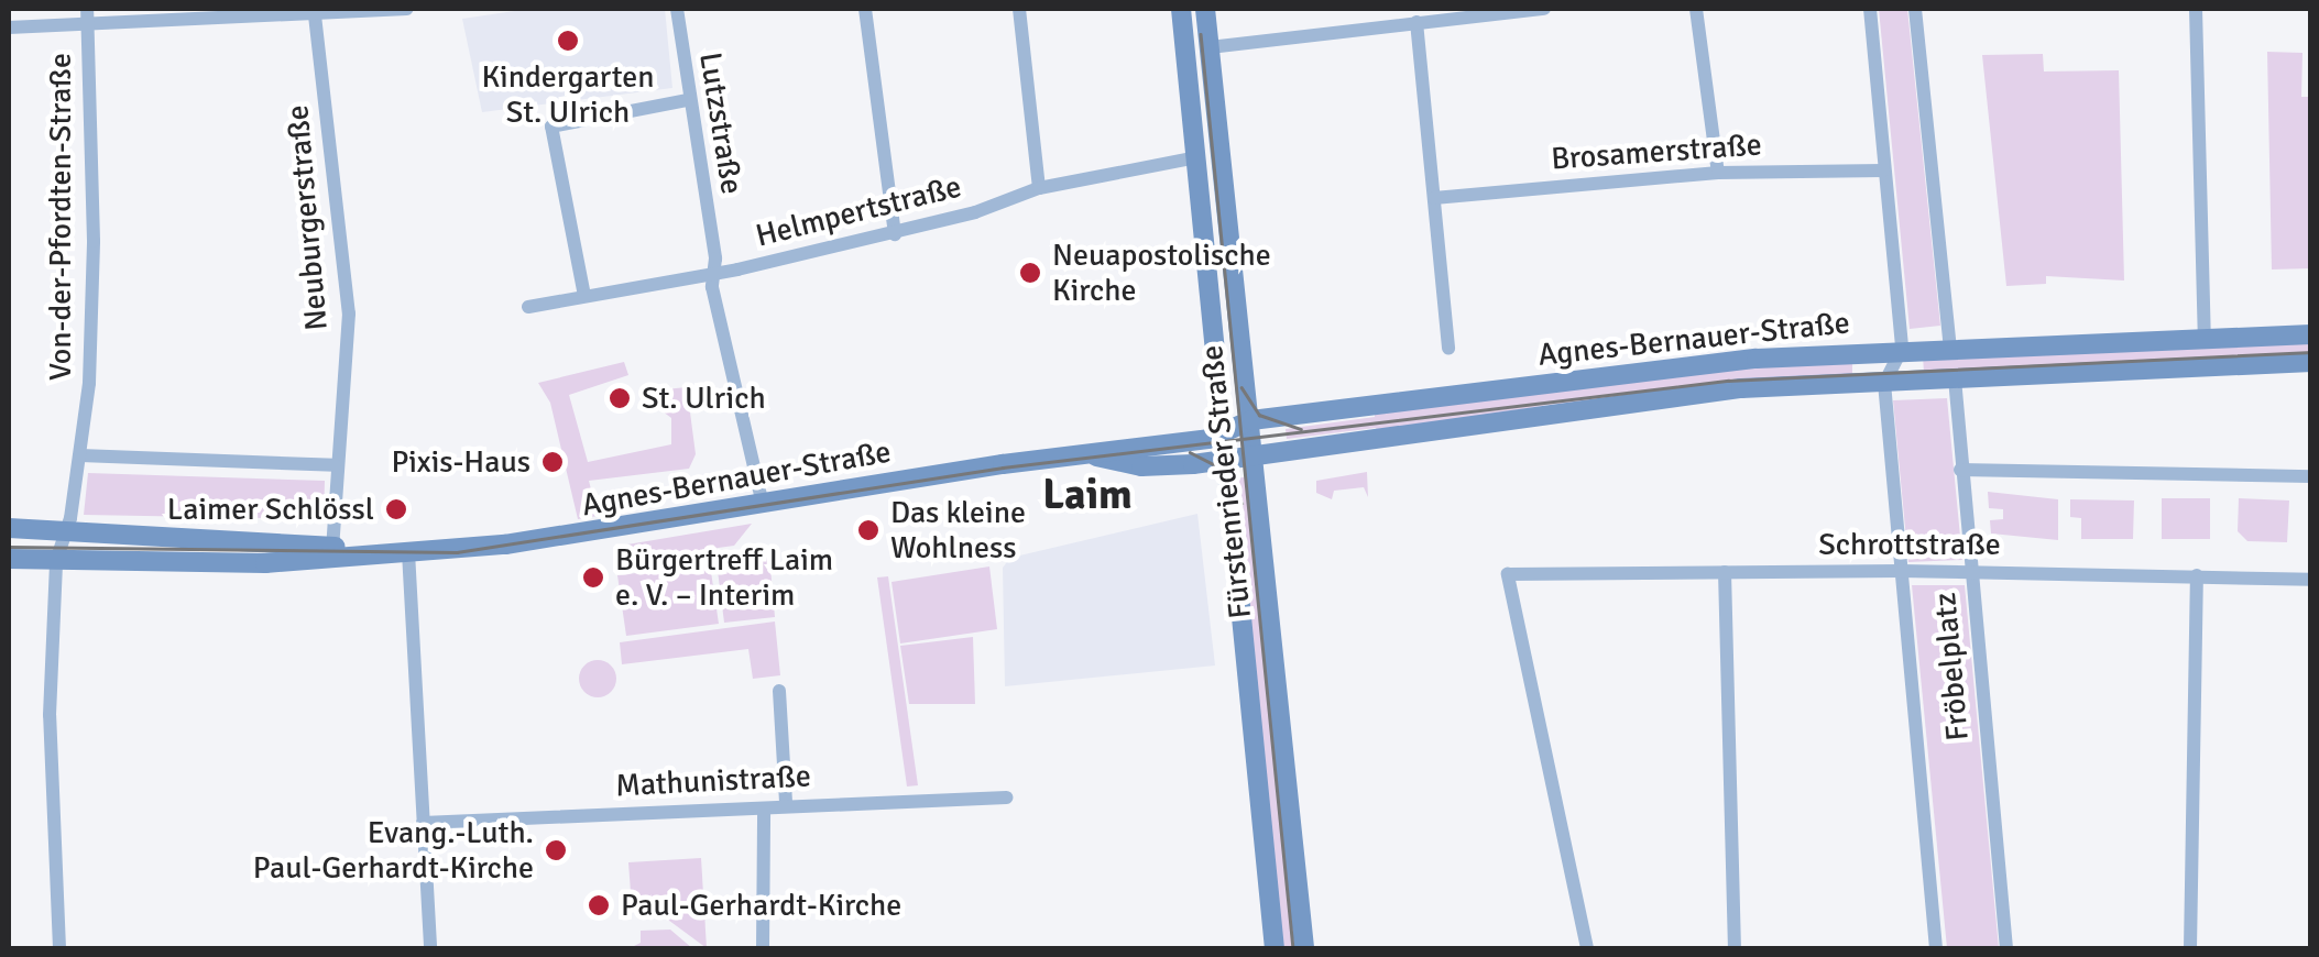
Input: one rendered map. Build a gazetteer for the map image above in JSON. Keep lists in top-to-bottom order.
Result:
{
  "streets": {
    "main road": ["Agnes-Bernauer-Straße", "Fürstenrieder Straße"],
    "street": [
      "Lutzstraße",
      "Brosamerstraße",
      "Helmpertstraße",
      "Von-der-Pfordten-Straße",
      "Neuburgerstraße",
      "Schrottstraße",
      "Fröbelplatz",
      "Mathunistraße"
    ]
  },
  "crossings": [
    ["Lutzstraße", "Helmpertstraße"],
    ["Lutzstraße", "Agnes-Bernauer-Straße"],
    ["Helmpertstraße", "Fürstenrieder Straße"],
    ["Von-der-Pfordten-Straße", "Agnes-Bernauer-Straße"],
    ["Neuburgerstraße", "Agnes-Bernauer-Straße"],
    ["Agnes-Bernauer-Straße", "Fürstenrieder Straße"],
    ["Agnes-Bernauer-Straße", "Fröbelplatz"],
    ["Schrottstraße", "Fröbelplatz"]
  ],
  "districts": ["Laim"],
  "places": [
    "Kindergarten St. UIrich",
    "Neuapostolische Kirche",
    "St. Ulrich",
    "Pixis-Haus",
    "Laimer Schlössl",
    "Das kleine Wohlness",
    "Bürgertreff Laim e. V. – Interim",
    "Evang.-Luth. Paul-Gerhardt-Kirche",
    "Paul-Gerhardt-Kirche"
  ]
}
